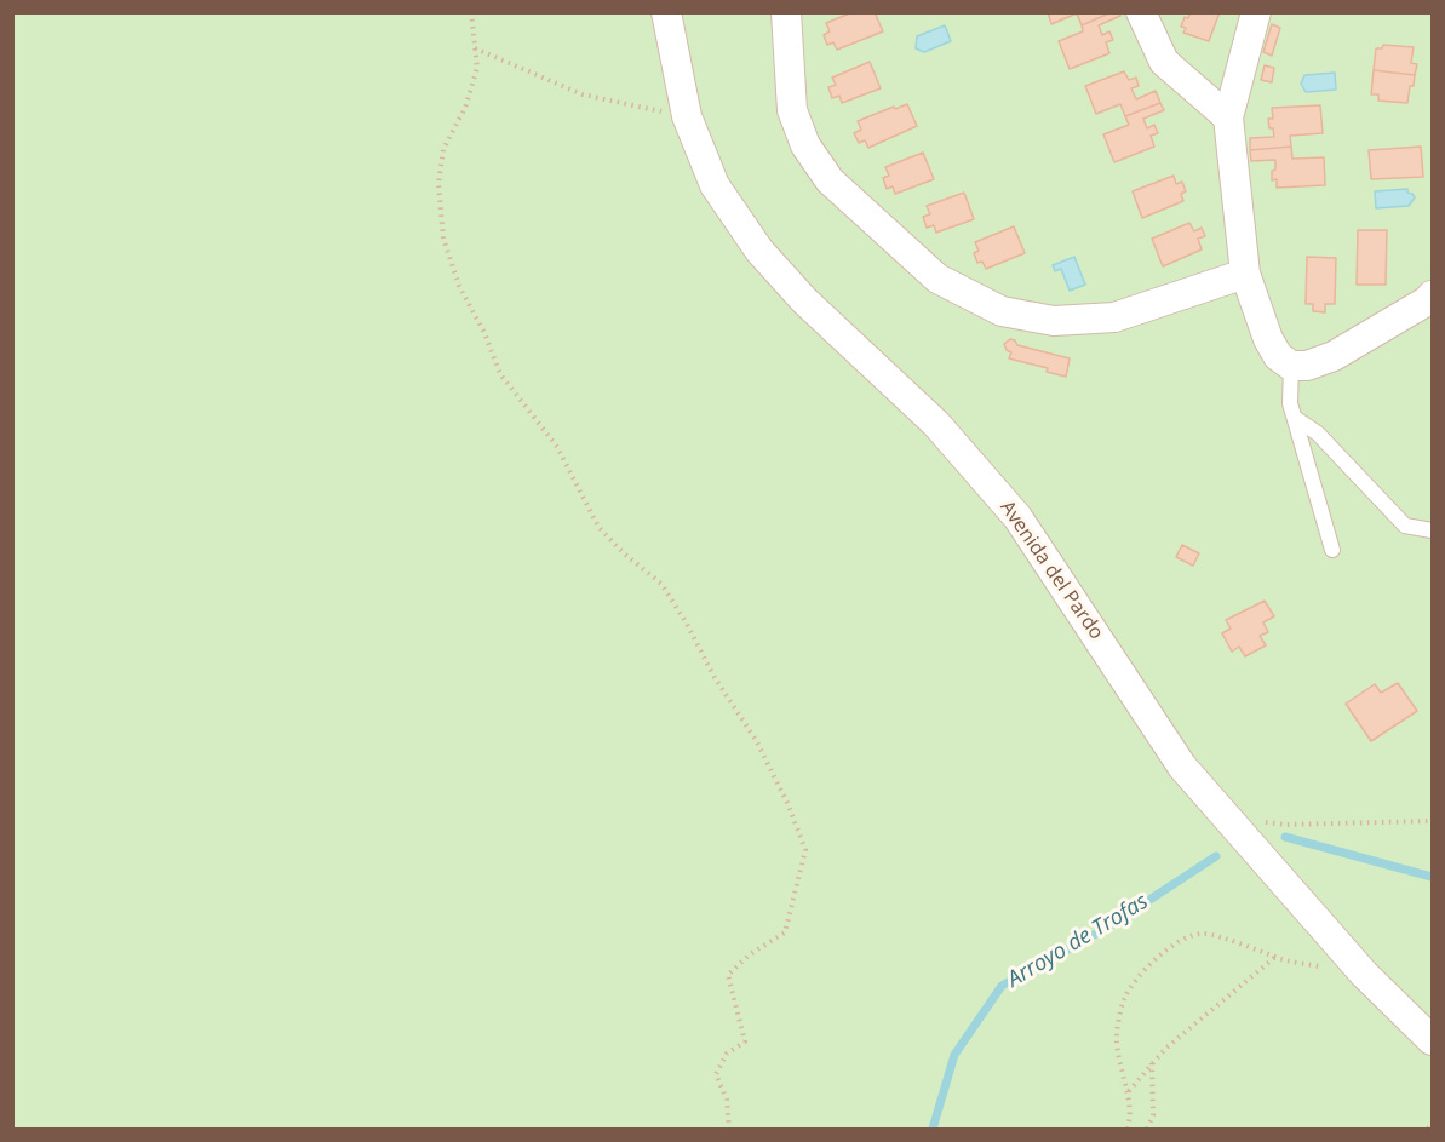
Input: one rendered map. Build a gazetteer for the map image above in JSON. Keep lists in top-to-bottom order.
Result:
{
  "streets": {
    "street": ["Avenida del Pardo"]
  },
  "water": ["Arroyo de Trofas"]
}
